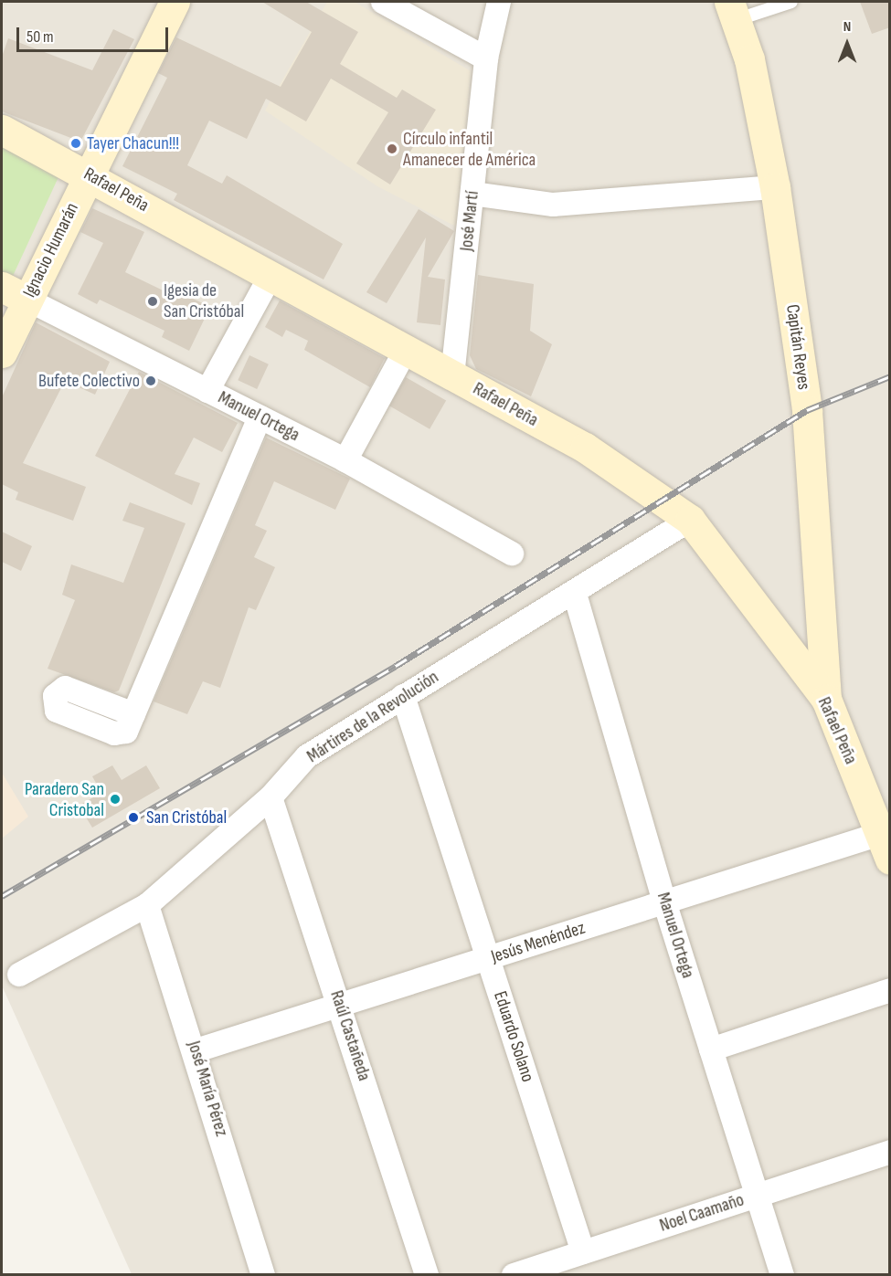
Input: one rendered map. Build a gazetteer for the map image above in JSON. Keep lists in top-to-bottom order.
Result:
{
  "streets": {
    "street": [
      "Rafael Peña",
      "José Martí",
      "Ignacio Humarán",
      "Capitán Reyes",
      "Manuel Ortega",
      "Mártires de la Revolución",
      "Jesús Menéndez",
      "Raúl Castañeda",
      "Eduardo Solano",
      "José María Pérez",
      "Noel Caamaño"
    ]
  },
  "crossings": [
    ["Rafael Peña", "José Martí"],
    ["Rafael Peña", "Ignacio Humarán"],
    ["Rafael Peña", "Capitán Reyes"],
    ["Rafael Peña", "Mártires de la Revolución"],
    ["Rafael Peña", "Jesús Menéndez"],
    ["Ignacio Humarán", "Manuel Ortega"],
    ["Manuel Ortega", "Mártires de la Revolución"],
    ["Manuel Ortega", "Jesús Menéndez"],
    ["Manuel Ortega", "Noel Caamaño"],
    ["Mártires de la Revolución", "Raúl Castañeda"],
    ["Mártires de la Revolución", "Eduardo Solano"],
    ["Mártires de la Revolución", "José María Pérez"],
    ["Jesús Menéndez", "Raúl Castañeda"],
    ["Jesús Menéndez", "Eduardo Solano"],
    ["Jesús Menéndez", "José María Pérez"],
    ["Eduardo Solano", "Noel Caamaño"]
  ],
  "places": [
    "Tayer Chacun!!!",
    "Círculo infantil Amanecer de América",
    "Igesia de San Cristóbal",
    "Bufete Colectivo",
    "Paradero San Cristobal",
    "San Cristóbal"
  ],
  "scale_bar": "50 m",
  "north": "top"
}
